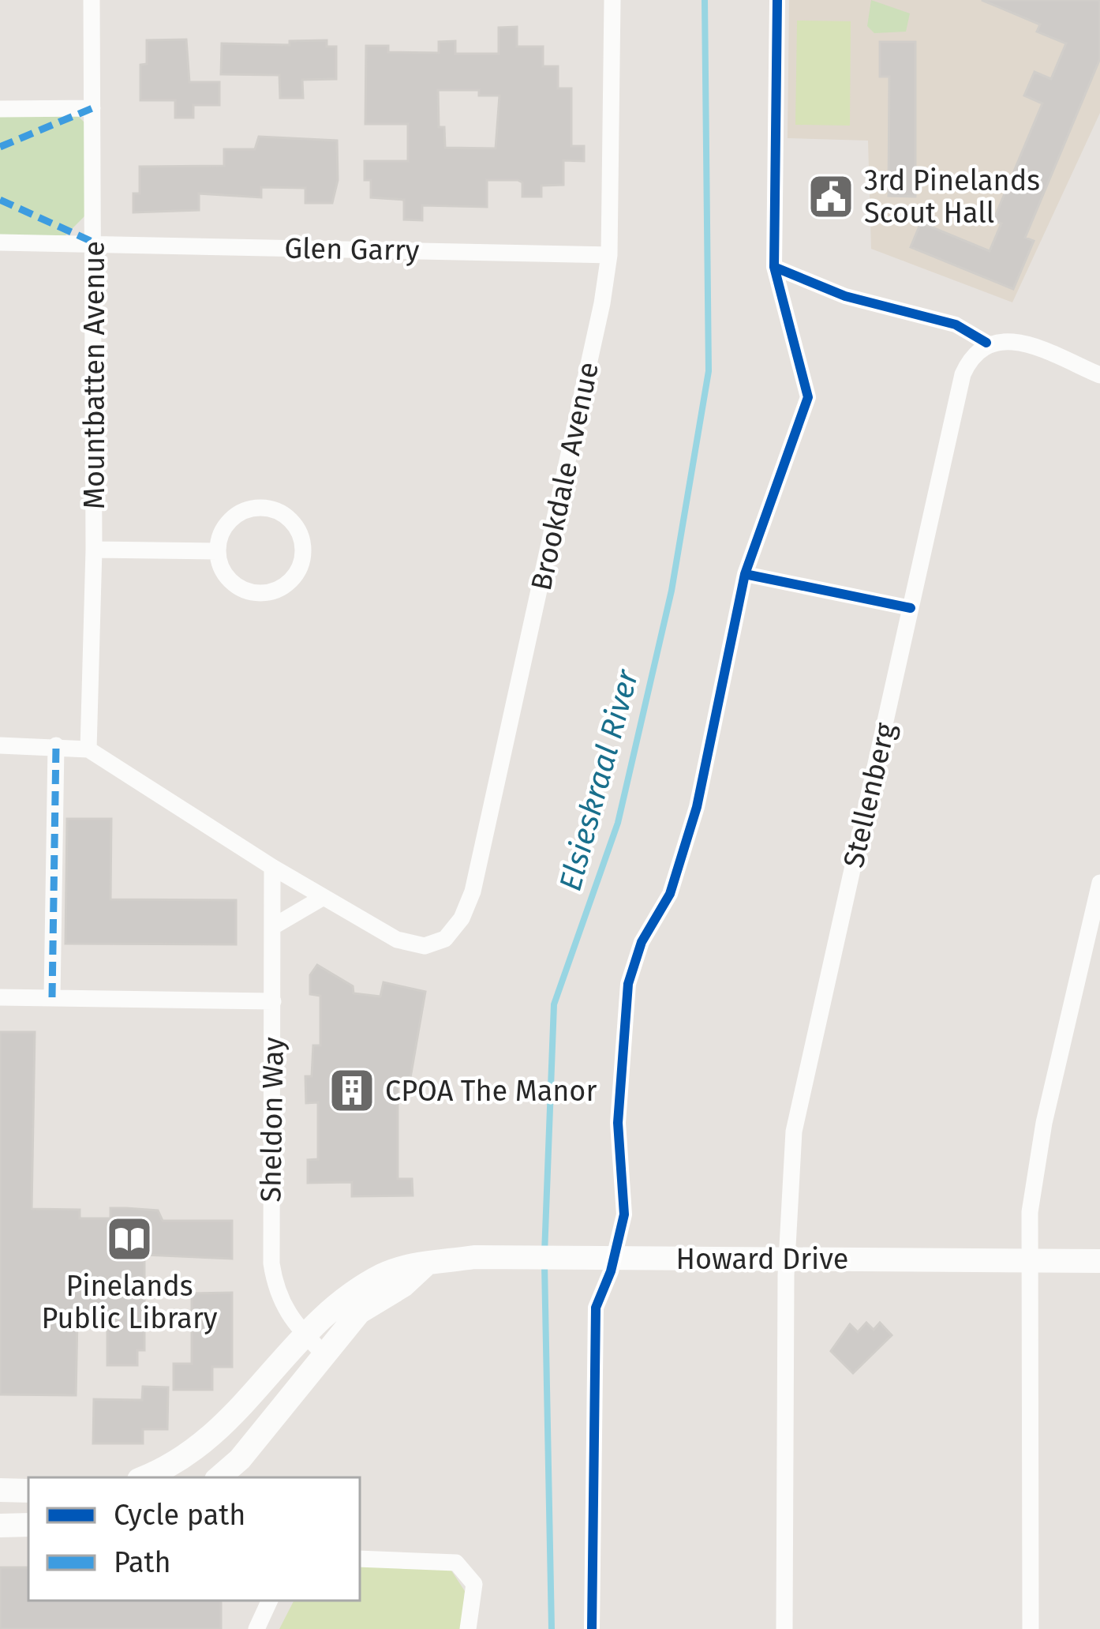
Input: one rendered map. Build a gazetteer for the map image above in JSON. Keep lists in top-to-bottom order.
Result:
{
  "streets": {
    "street": [
      "Glen Garry",
      "Mountbatten Avenue",
      "Brookdale Avenue",
      "Stellenberg",
      "Sheldon Way",
      "Howard Drive"
    ]
  },
  "crossings": [
    ["Glen Garry", "Mountbatten Avenue"],
    ["Glen Garry", "Brookdale Avenue"],
    ["Stellenberg", "Howard Drive"],
    ["Sheldon Way", "Howard Drive"]
  ],
  "water": ["Elsieskraal River"],
  "places": {
    "public building": ["3rd Pinelands Scout Hall"],
    "building": ["CPOA The Manor"],
    "library": ["Pinelands Public Library"]
  },
  "legend": ["Cycle path", "Path"]
}
